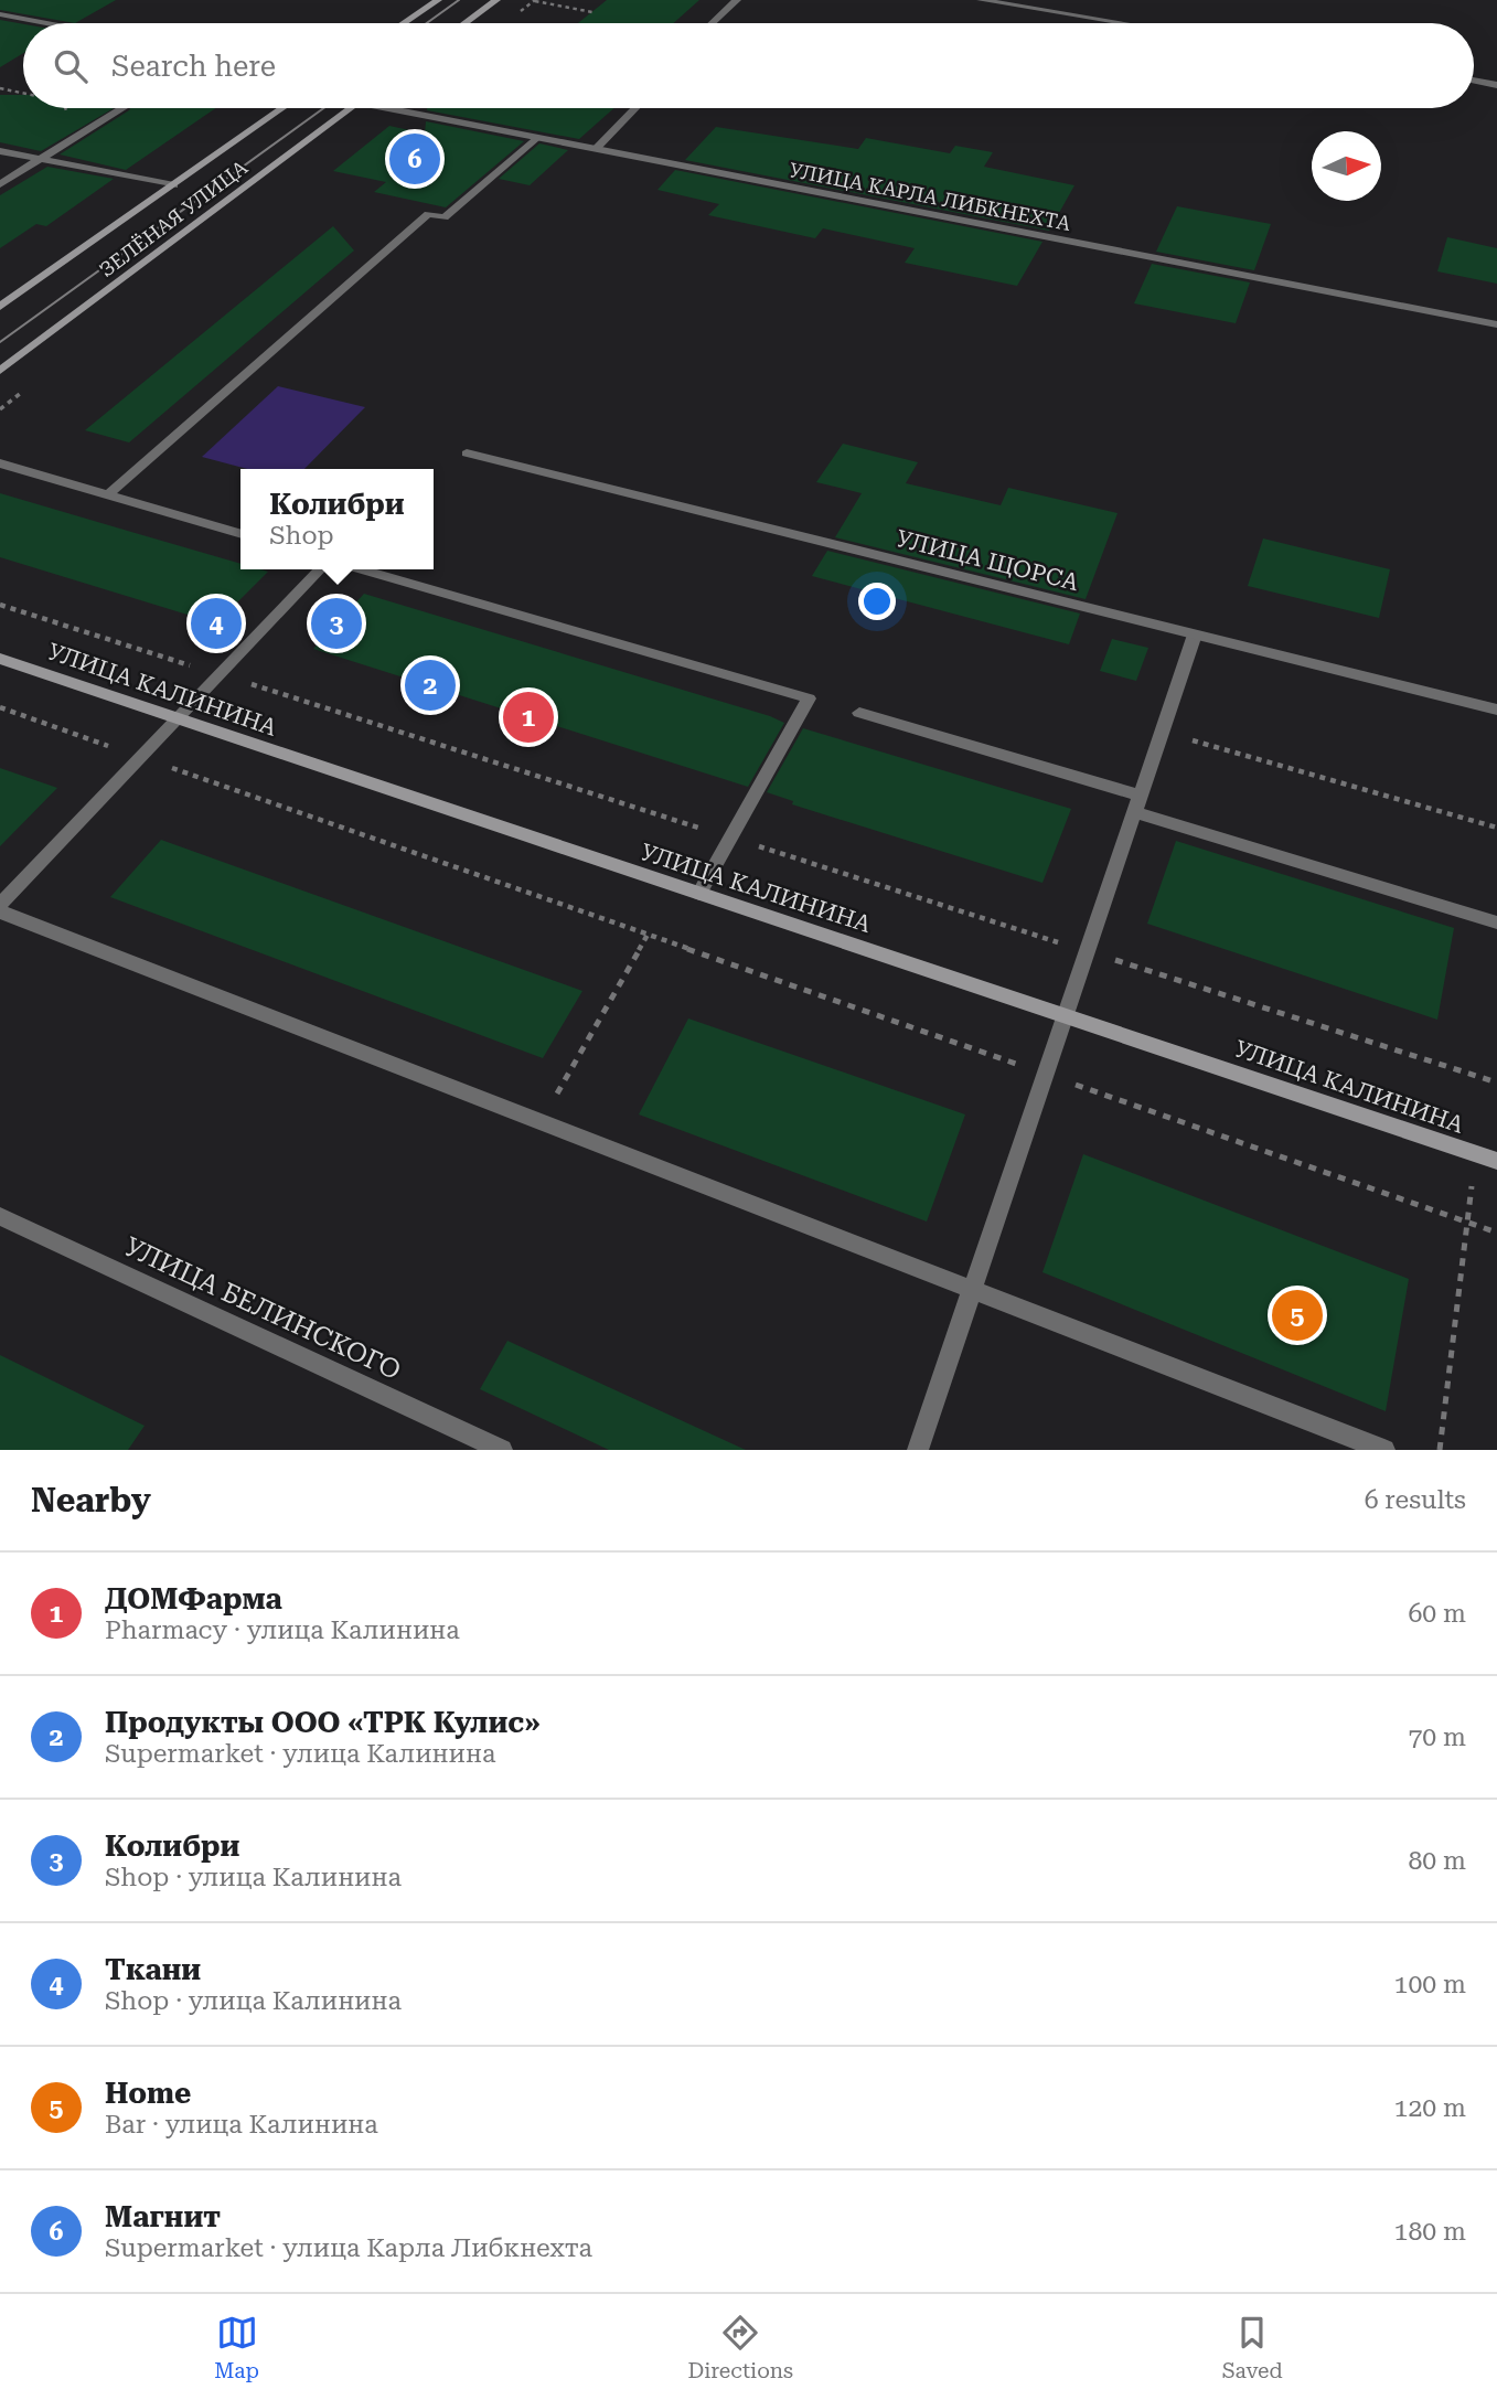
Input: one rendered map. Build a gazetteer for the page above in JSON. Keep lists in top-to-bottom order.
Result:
{
  "streets": {
    "street": [
      "УЛИЦА КАРЛА ЛИБКНЕХТА",
      "ЗЕЛЁНАЯ УЛИЦА",
      "УЛИЦА ЩОРСА",
      "УЛИЦА КАЛИНИНА",
      "УЛИЦА БЕЛИНСКОГО"
    ]
  },
  "north": "right",
  "page": {
    "search": "Search here",
    "pins": [
      "6",
      "3",
      "4",
      "2",
      "1",
      "5"
    ],
    "popup": ["Колибри", "Shop"],
    "heading": ["Nearby", "6 results"],
    "list": [
      {
        "mark": "1",
        "name": "ДОМФарма",
        "note": "Pharmacy · улица Калинина",
        "value": "60 m"
      },
      {
        "mark": "2",
        "name": "Продукты ООО «ТРК Кулис»",
        "note": "Supermarket · улица Калинина",
        "value": "70 m"
      },
      {
        "mark": "3",
        "name": "Колибри",
        "note": "Shop · улица Калинина",
        "value": "80 m"
      },
      {
        "mark": "4",
        "name": "Ткани",
        "note": "Shop · улица Калинина",
        "value": "100 m"
      },
      {
        "mark": "5",
        "name": "Home",
        "note": "Bar · улица Калинина",
        "value": "120 m"
      },
      {
        "mark": "6",
        "name": "Магнит",
        "note": "Supermarket · улица Карла Либкнехта",
        "value": "180 m"
      }
    ],
    "nav": ["Map", "Directions", "Saved"]
  }
}
